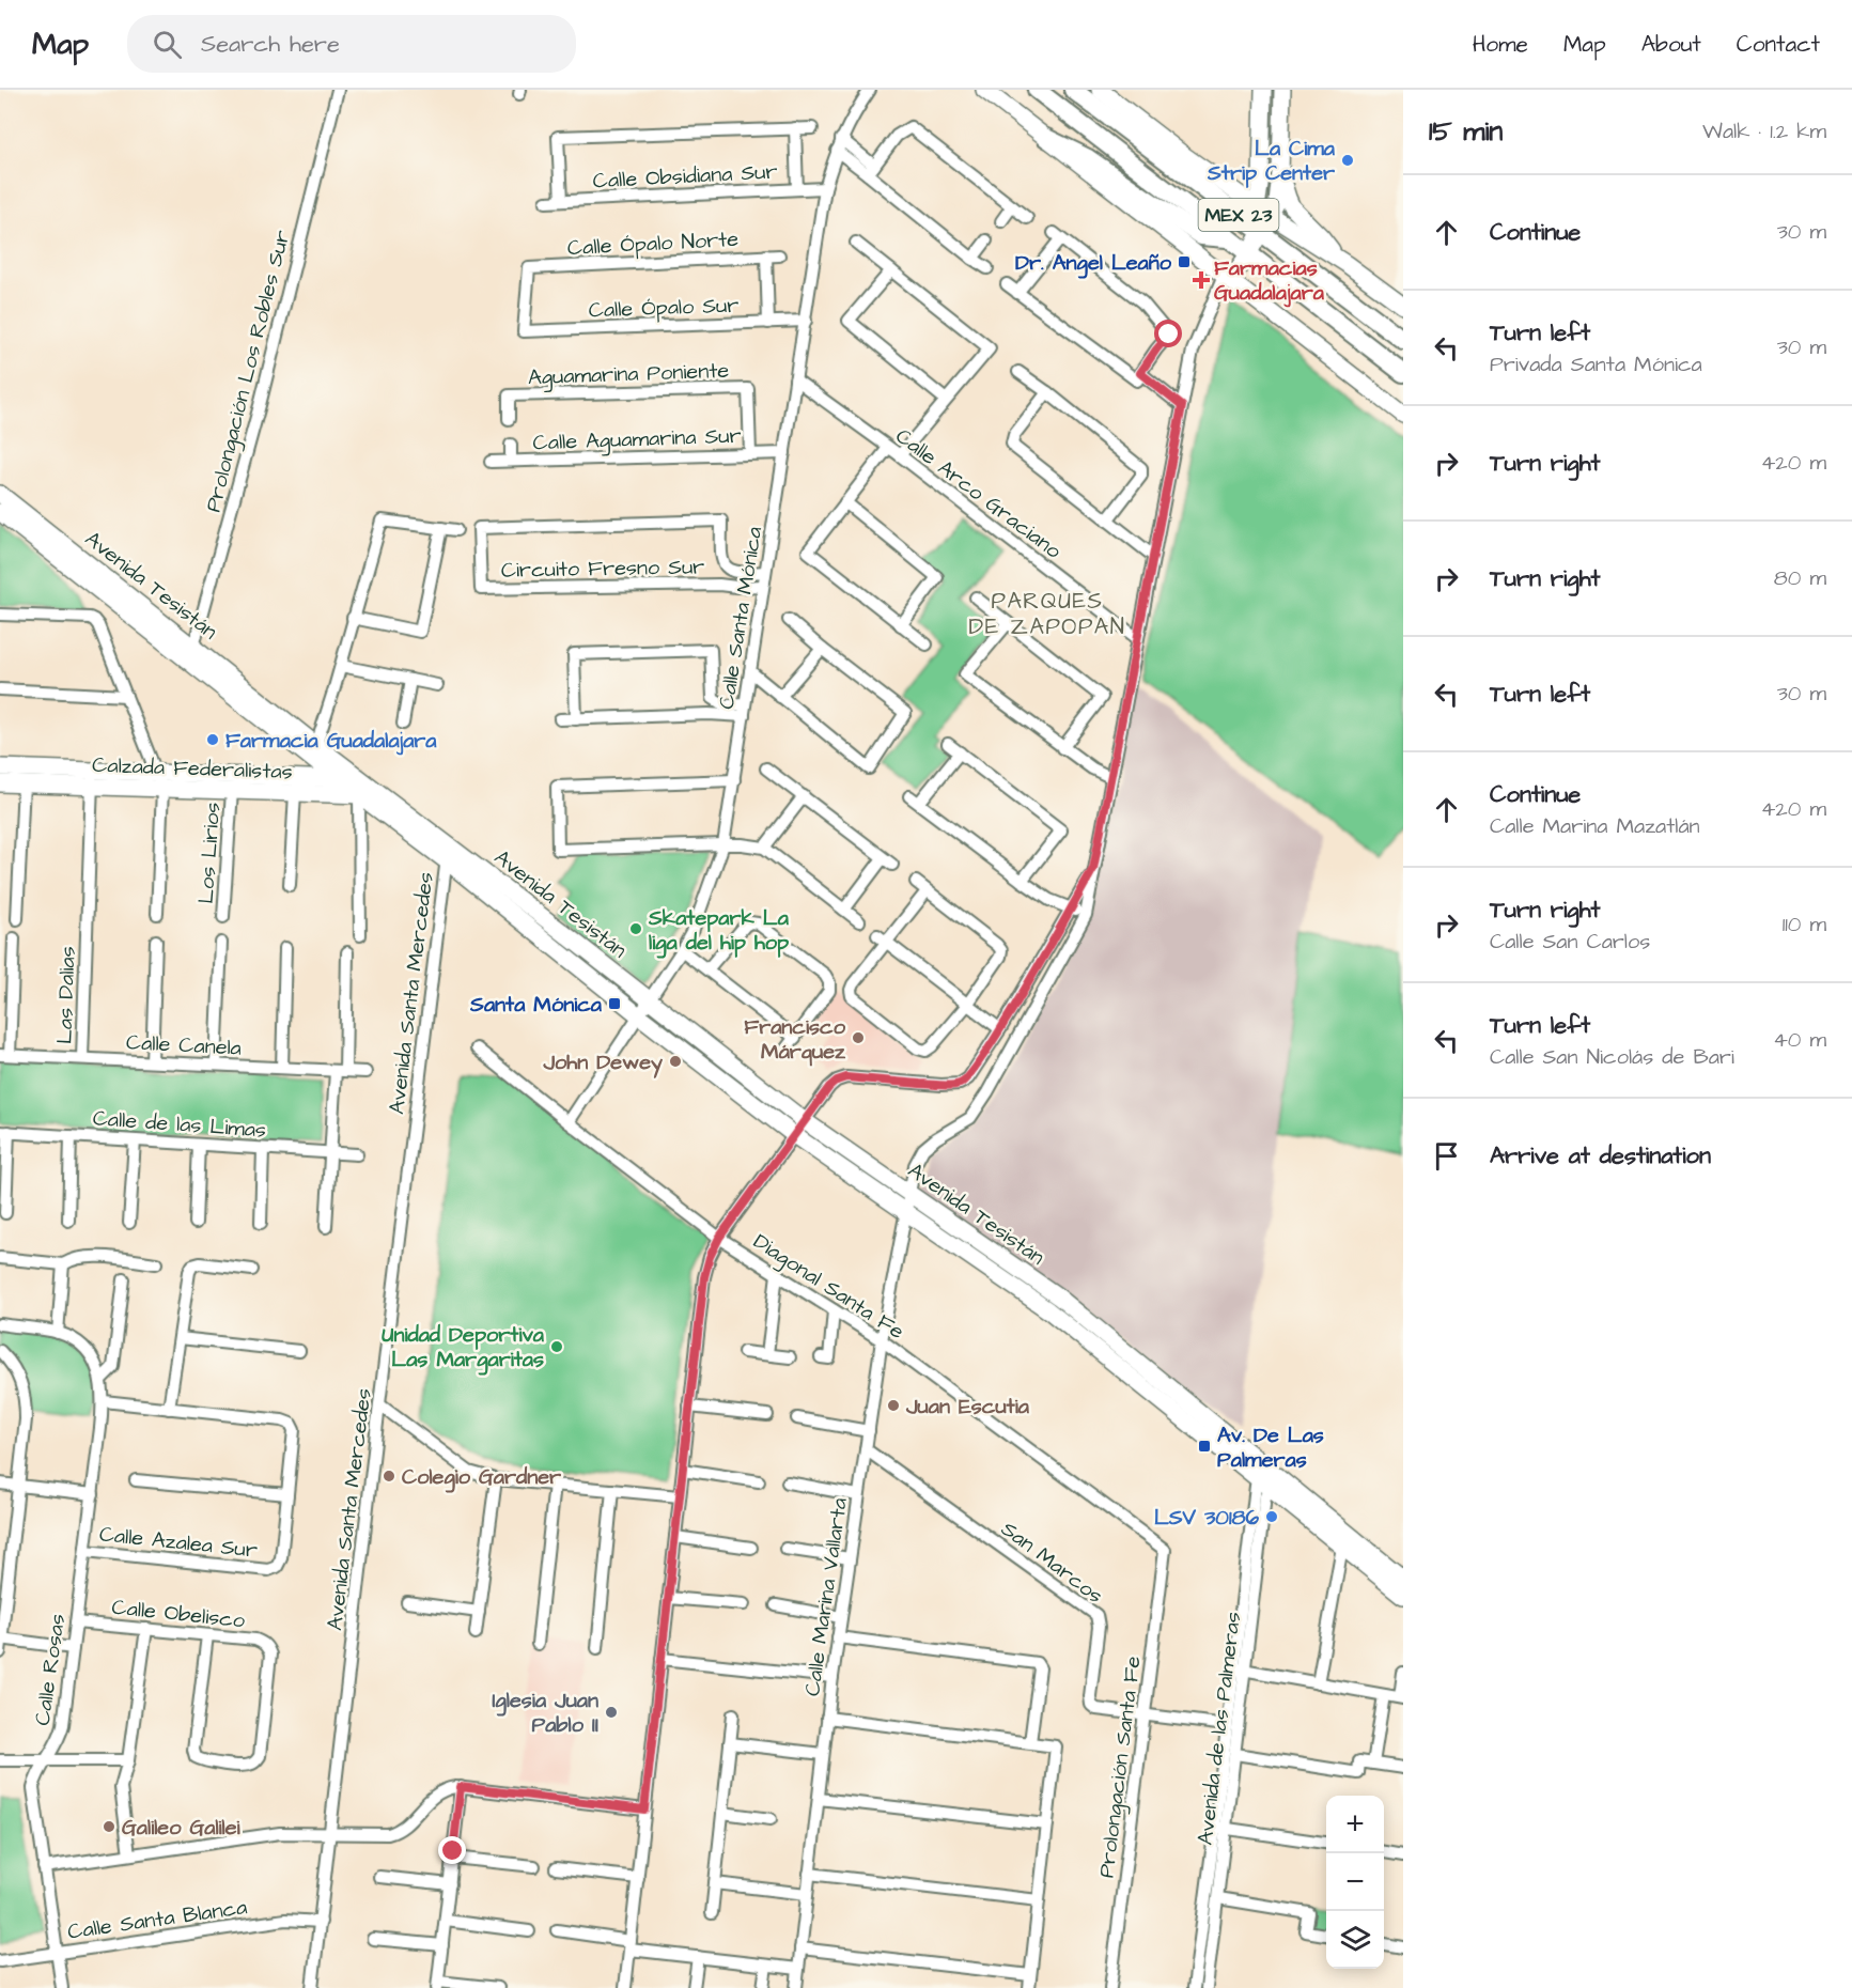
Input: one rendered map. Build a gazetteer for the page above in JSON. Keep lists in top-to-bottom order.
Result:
{
  "streets": {
    "main road": ["MEX 23"],
    "street": [
      "Calle Obsidiana Sur",
      "Calle Ópalo Norte",
      "Calle Ópalo Sur",
      "Prolongación Los Robles Sur",
      "Aguamarina Poniente",
      "Calle Aguamarina Sur",
      "Calle Arco Graciano",
      "Circuito Fresno Sur",
      "Avenida Tesistán",
      "Calle Santa Mónica",
      "Calzada Federalistas",
      "Los Lirios",
      "Avenida Santa Mercedes",
      "Las Dalias",
      "Calle Canela",
      "Calle de las Limas",
      "Diagonal Santa Fe",
      "Calle Azalea Sur",
      "San Marcos",
      "Calle Marina Vallarta",
      "Calle Obelisco",
      "Calle Rosas",
      "Avenida de las Palmeras",
      "Prolongación Santa Fe",
      "Calle Santa Blanca"
    ]
  },
  "crossings": [
    ["Calle Obsidiana Sur", "Calle Santa Mónica"],
    ["Calle Ópalo Norte", "Calle Ópalo Sur"],
    ["Calle Ópalo Sur", "Calle Santa Mónica"],
    ["Prolongación Los Robles Sur", "Avenida Tesistán"],
    ["Aguamarina Poniente", "Calle Aguamarina Sur"],
    ["Calle Aguamarina Sur", "Calle Santa Mónica"],
    ["Calle Arco Graciano", "Calle Santa Mónica"],
    ["Calle Arco Graciano", "Calle Marina Vallarta"],
    ["Circuito Fresno Sur", "Calle Santa Mónica"],
    ["Avenida Tesistán", "Calle Santa Mónica"],
    ["Avenida Tesistán", "Calzada Federalistas"],
    ["Avenida Tesistán", "Avenida Santa Mercedes"],
    ["Avenida Tesistán", "Calle Marina Vallarta"],
    ["Avenida Tesistán", "Avenida de las Palmeras"],
    ["Calle Santa Mónica", "Diagonal Santa Fe"],
    ["Calzada Federalistas", "Los Lirios"],
    ["Calzada Federalistas", "Las Dalias"],
    ["Avenida Santa Mercedes", "Calle Santa Blanca"],
    ["Las Dalias", "Calle Canela"],
    ["Diagonal Santa Fe", "Calle Marina Vallarta"],
    ["Diagonal Santa Fe", "Prolongación Santa Fe"],
    ["Calle Azalea Sur", "Calle Rosas"],
    ["San Marcos", "Calle Marina Vallarta"],
    ["San Marcos", "Avenida de las Palmeras"],
    ["San Marcos", "Prolongación Santa Fe"],
    ["Calle Obelisco", "Calle Rosas"],
    ["Calle Rosas", "Calle Santa Blanca"]
  ],
  "districts": ["PARQUES DE ZAPOPAN"],
  "places": {
    "other": [
      "La Cima Strip Center",
      "Farmacia Guadalajara",
      "Skatepark La liga del hip hop",
      "Francisco Márquez",
      "John Dewey",
      "Unidad Deportiva Las Margaritas",
      "Juan Escutia",
      "Colegio Gardner",
      "LSV 30186",
      "Iglesia Juan Pablo II",
      "Galileo Galilei"
    ],
    "transit": ["Dr. Angel Leaño", "Santa Mónica", "Av. De Las Palmeras"],
    "health": ["Farmacias Guadalajara"]
  },
  "page": {
    "header": "Map",
    "search": "Search here",
    "nav": [
      "Home",
      "Map",
      "About",
      "Contact"
    ],
    "heading": ["15 min", "Walk · 1.2 km"],
    "list": [
      ["Continue", "30 m"],
      ["Turn left", "Privada Santa Mónica", "30 m"],
      ["Turn right", "420 m"],
      ["Turn right", "80 m"],
      ["Turn left", "30 m"],
      ["Continue", "Calle Marina Mazatlán", "420 m"],
      ["Turn right", "Calle San Carlos", "110 m"],
      ["Turn left", "Calle San Nicolás de Bari", "40 m"],
      "Arrive at destination"
    ],
    "map_buttons": ["+", "−"]
  }
}
